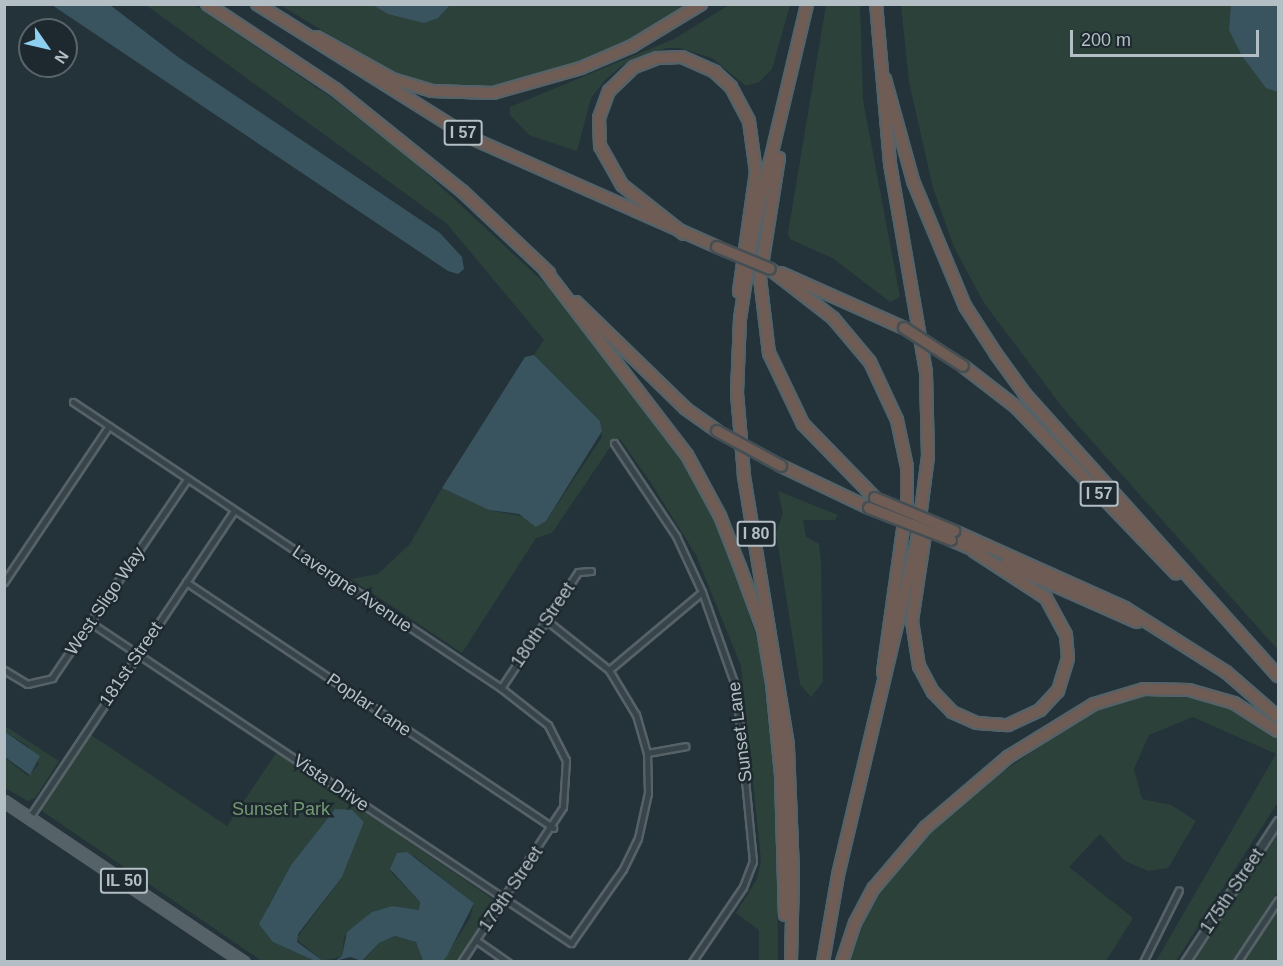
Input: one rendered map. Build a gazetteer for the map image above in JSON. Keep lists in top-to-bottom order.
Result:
{
  "streets": {
    "highway": ["I 57", "I 80"],
    "main road": ["IL 50"],
    "street": [
      "Lavergne Avenue",
      "West Sligo Way",
      "180th Street",
      "181st Street",
      "Poplar Lane",
      "Sunset Lane",
      "Vista Drive",
      "179th Street",
      "175th Street"
    ]
  },
  "crossings": [
    ["Lavergne Avenue", "West Sligo Way"],
    ["Lavergne Avenue", "180th Street"],
    ["Lavergne Avenue", "181st Street"],
    ["Lavergne Avenue", "179th Street"],
    ["West Sligo Way", "Vista Drive"],
    ["181st Street", "Poplar Lane"],
    ["181st Street", "Vista Drive"],
    ["181st Street", "IL 50"],
    ["Poplar Lane", "179th Street"],
    ["Vista Drive", "179th Street"]
  ],
  "parks": ["Sunset Park"],
  "scale_bar": "200 m",
  "north": "bottom right"
}
